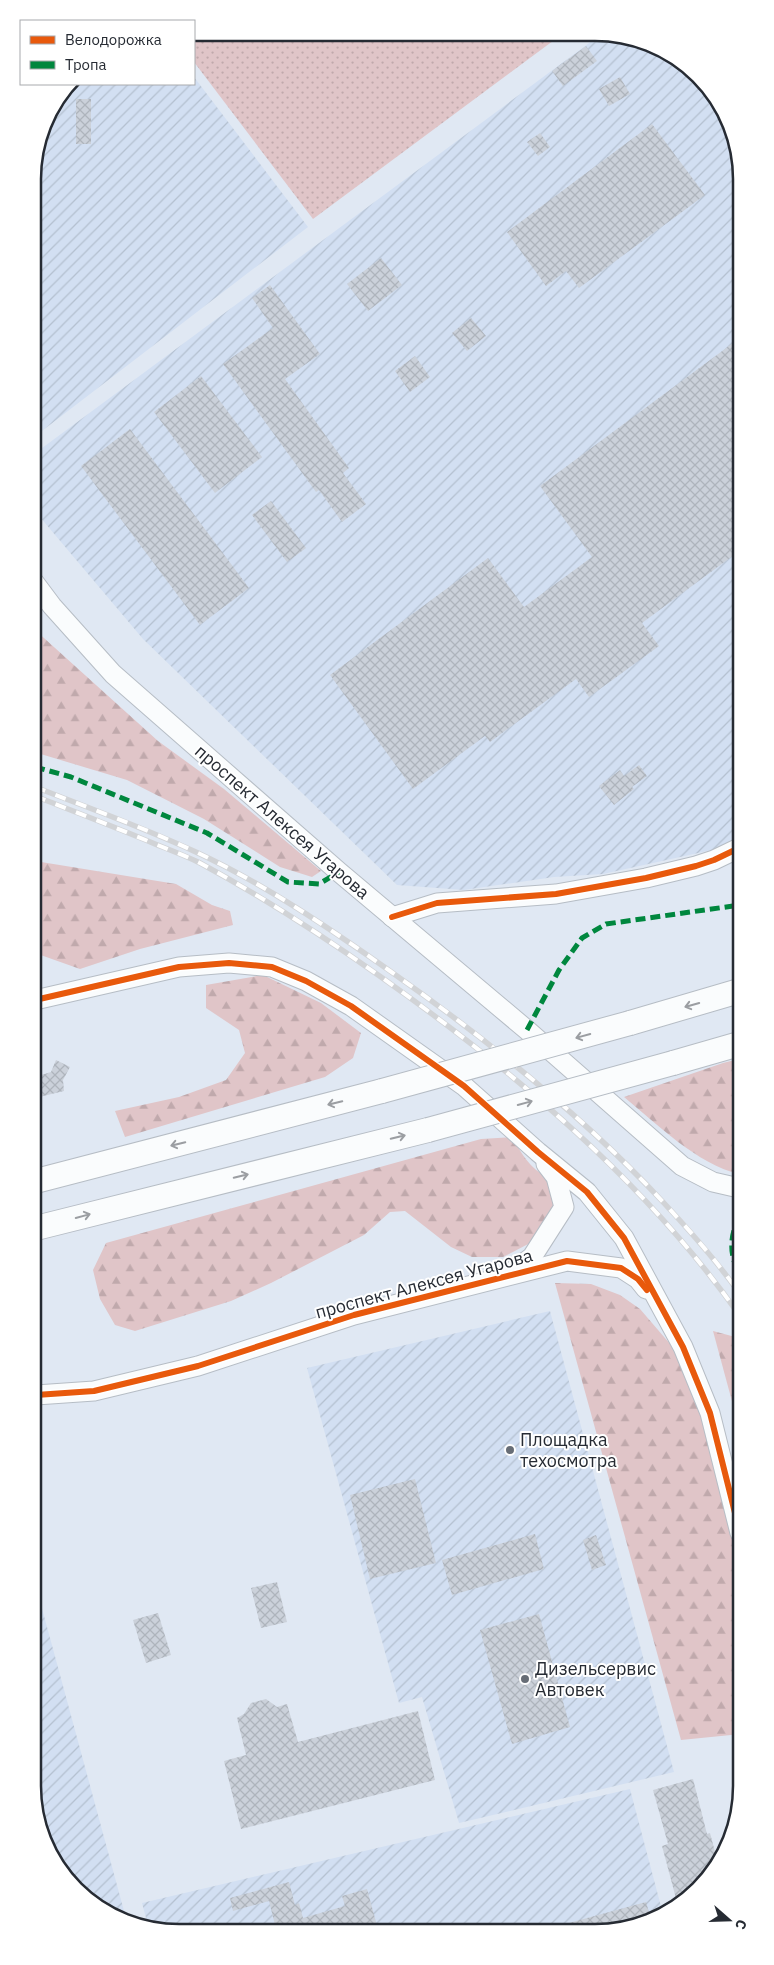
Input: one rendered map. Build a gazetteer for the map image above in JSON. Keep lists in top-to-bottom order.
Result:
{
  "streets": {
    "street": ["проспект Алексея Угарова"]
  },
  "places": ["Площадка техосмотра", "Дизельсервис Автовек"],
  "legend": ["Велодорожка", "Тропа"],
  "north": "right"
}
